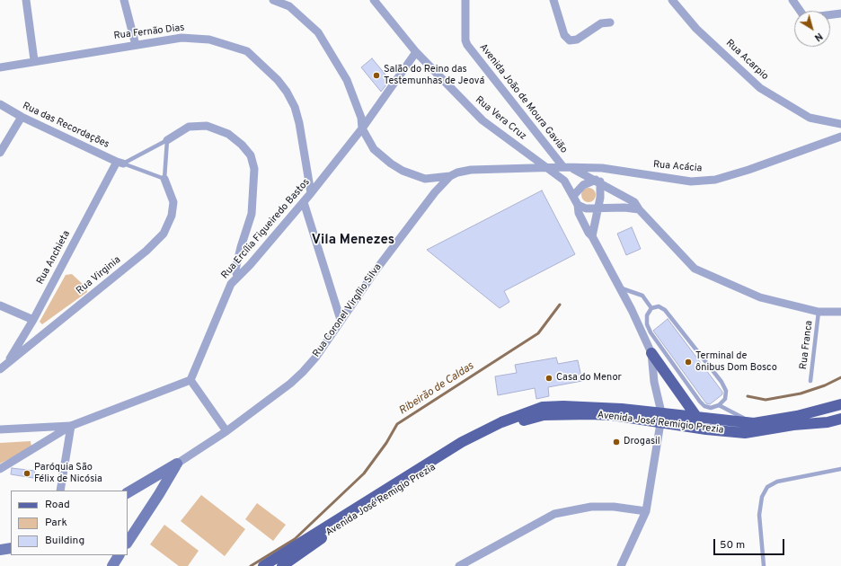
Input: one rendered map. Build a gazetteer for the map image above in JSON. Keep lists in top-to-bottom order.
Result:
{
  "streets": {
    "main road": ["Avenida José Remigio Prezia"],
    "street": [
      "Rua Fernão Dias",
      "Rua Acarpio",
      "Avenida João de Moura Gavião",
      "Rua Vera Cruz",
      "Rua das Recordações",
      "Rua Acácia",
      "Rua Ercília Figueiredo Bastos",
      "Rua Anchieta",
      "Rua Virginia",
      "Rua Coronel Virgílio Silva"
    ],
    "lane": ["Rua Franca"]
  },
  "crossings": [
    ["Rua Fernão Dias", "Rua Ercília Figueiredo Bastos"],
    ["Avenida João de Moura Gavião", "Rua Acácia"],
    ["Avenida João de Moura Gavião", "Rua Coronel Virgílio Silva"],
    ["Rua Vera Cruz", "Rua Ercília Figueiredo Bastos"],
    ["Rua Vera Cruz", "Rua Coronel Virgílio Silva"],
    ["Rua das Recordações", "Rua Anchieta"],
    ["Rua Acácia", "Rua Coronel Virgílio Silva"],
    ["Rua Anchieta", "Rua Virginia"]
  ],
  "districts": ["Vila Menezes"],
  "water": ["Ribeirão de Caldas"],
  "places": [
    "Salão do Reino das Testemunhas de Jeová",
    "Terminal de ônibus Dom Bosco",
    "Casa do Menor",
    "Drogasil",
    "Paróquia São Félix de Nicósia"
  ],
  "legend": ["Road", "Park", "Building"],
  "scale_bar": "50 m",
  "north": "bottom right"
}
